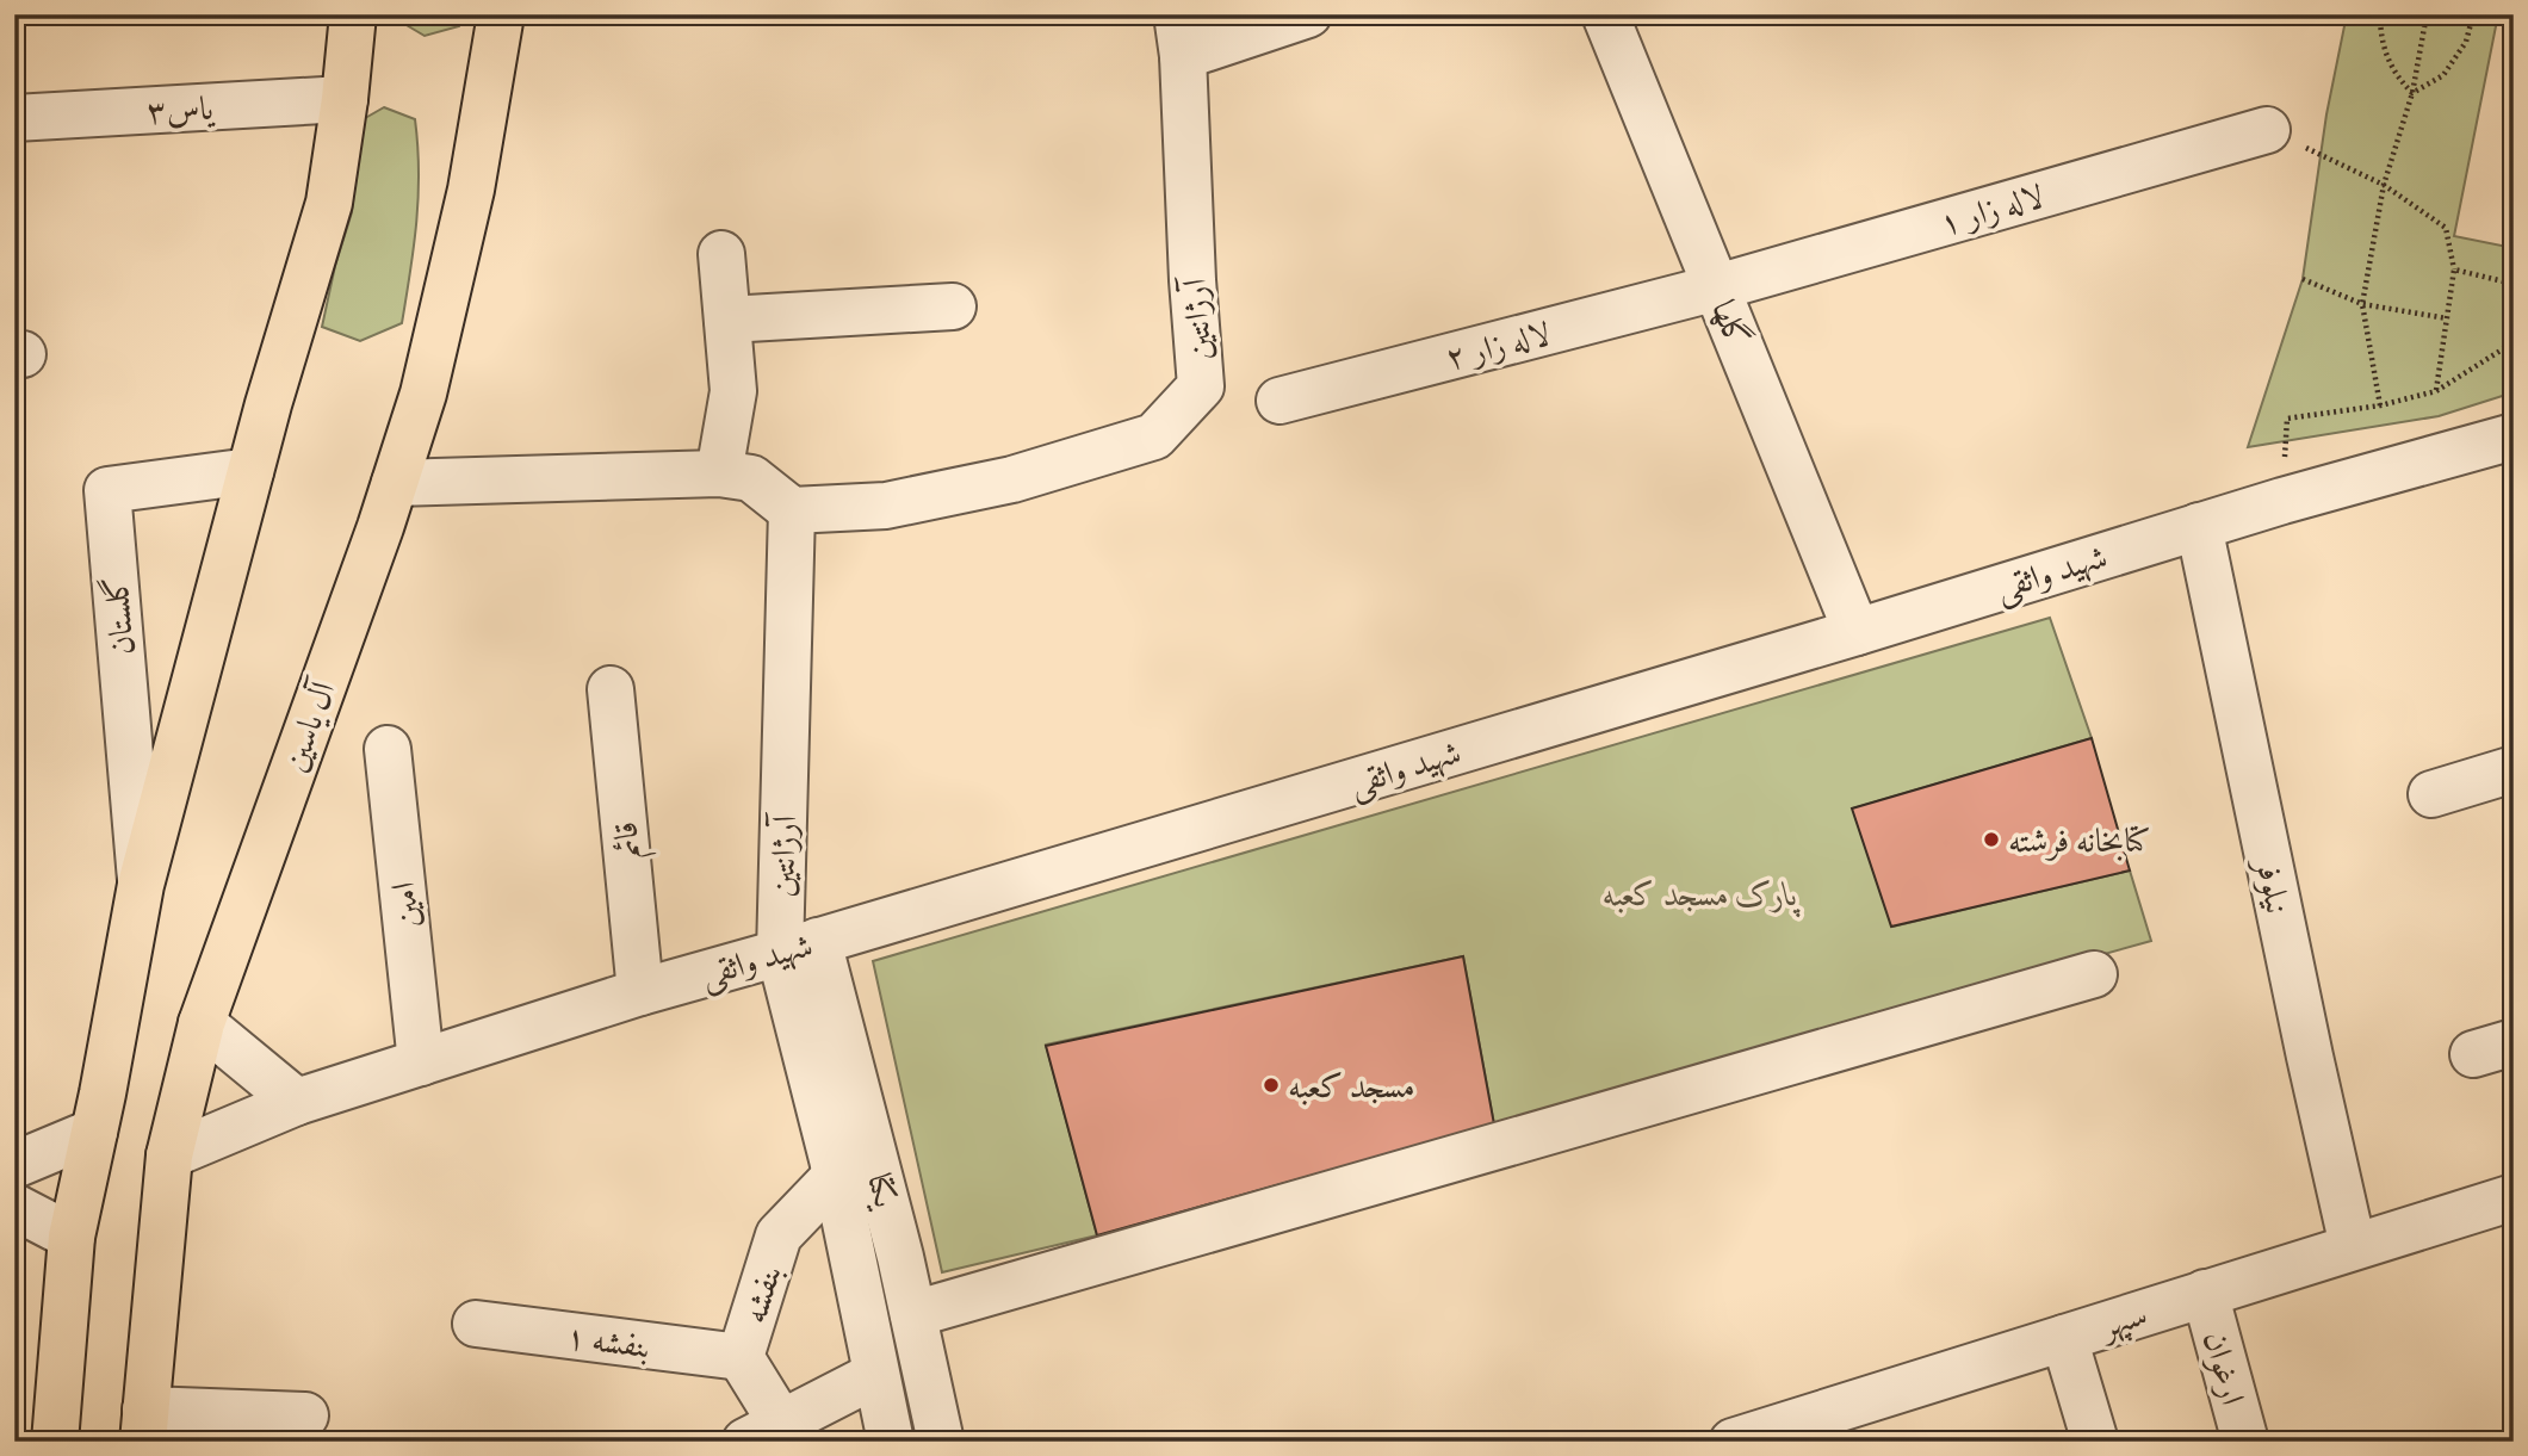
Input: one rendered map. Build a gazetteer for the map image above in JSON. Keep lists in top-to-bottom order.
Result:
{
  "streets": {
    "main road": ["آل یاسین"],
    "street": [
      "یاس۳",
      "لاله زار ۱",
      "آرژانتین",
      "گلها",
      "لاله زار ۲",
      "شهید واثقی",
      "گلستان",
      "قائم",
      "نیلوفر",
      "امین",
      "یکتا",
      "بنفشه",
      "سپهر",
      "بنفشه ۱",
      "ارغوان"
    ]
  },
  "crossings": [
    ["لاله زار ۱", "گلها"],
    ["لاله زار ۱", "لاله زار ۲"],
    ["آرژانتین", "شهید واثقی"],
    ["آرژانتین", "یکتا"],
    ["گلها", "لاله زار ۲"],
    ["گلها", "شهید واثقی"],
    ["شهید واثقی", "آل یاسین"],
    ["شهید واثقی", "قائم"],
    ["شهید واثقی", "نیلوفر"],
    ["شهید واثقی", "امین"],
    ["شهید واثقی", "یکتا"],
    ["نیلوفر", "سپهر"],
    ["یکتا", "بنفشه"],
    ["بنفشه", "بنفشه ۱"],
    ["سپهر", "ارغوان"]
  ],
  "parks": ["پارک مسجد کعبه"],
  "places": ["کتابخانه فرشته", "مسجد کعبه"]
}
